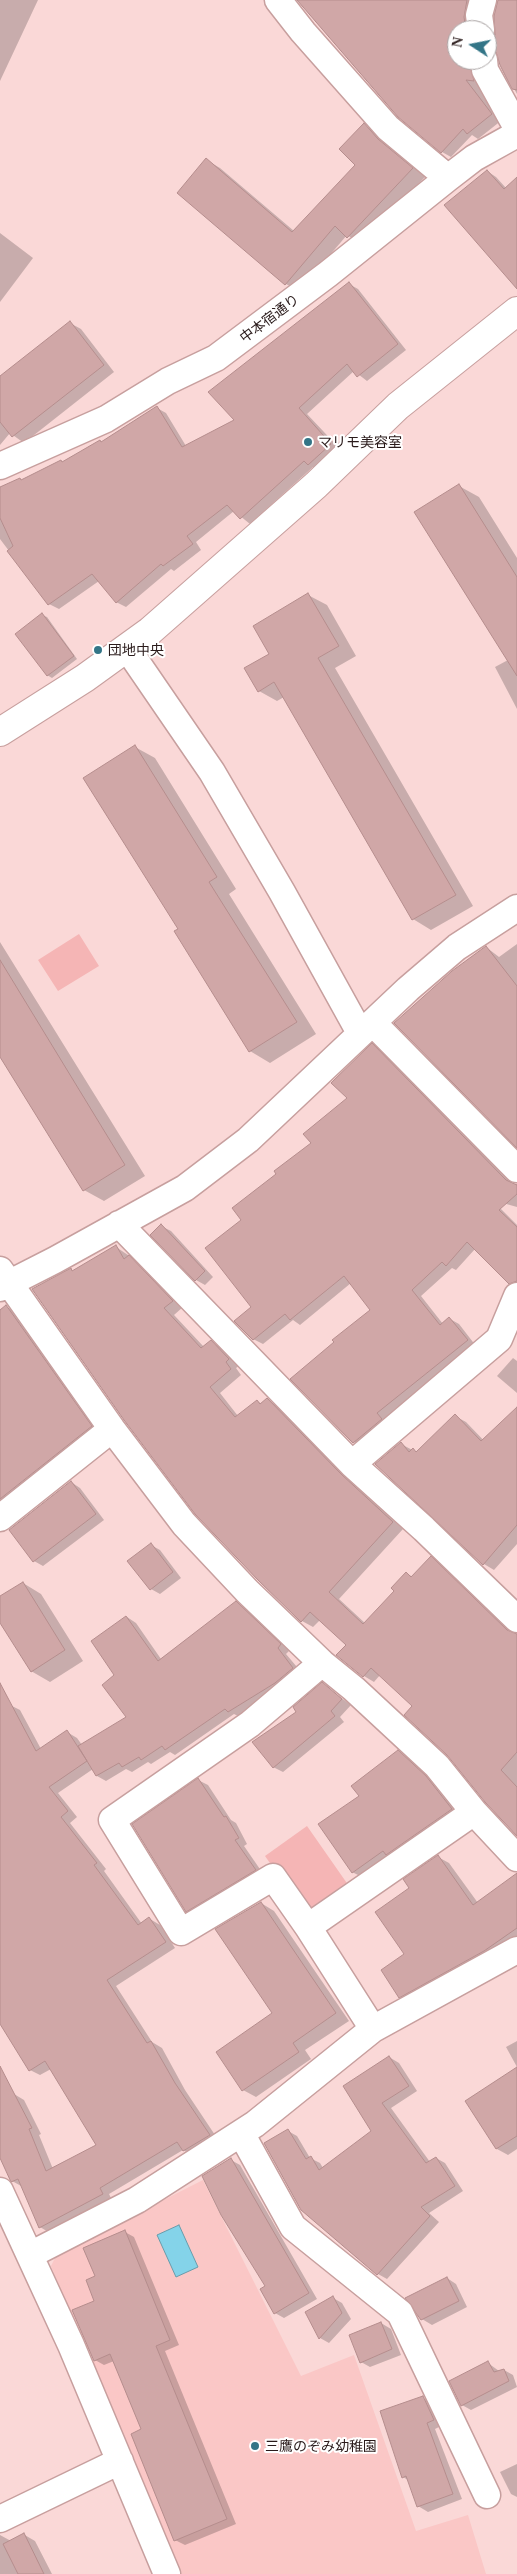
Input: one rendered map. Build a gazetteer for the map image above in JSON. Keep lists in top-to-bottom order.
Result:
{
  "streets": {
    "street": ["中本宿通り"]
  },
  "places": ["マリモ美容室", "団地中央", "三鷹のぞみ幼稚園"],
  "north": "left"
}
